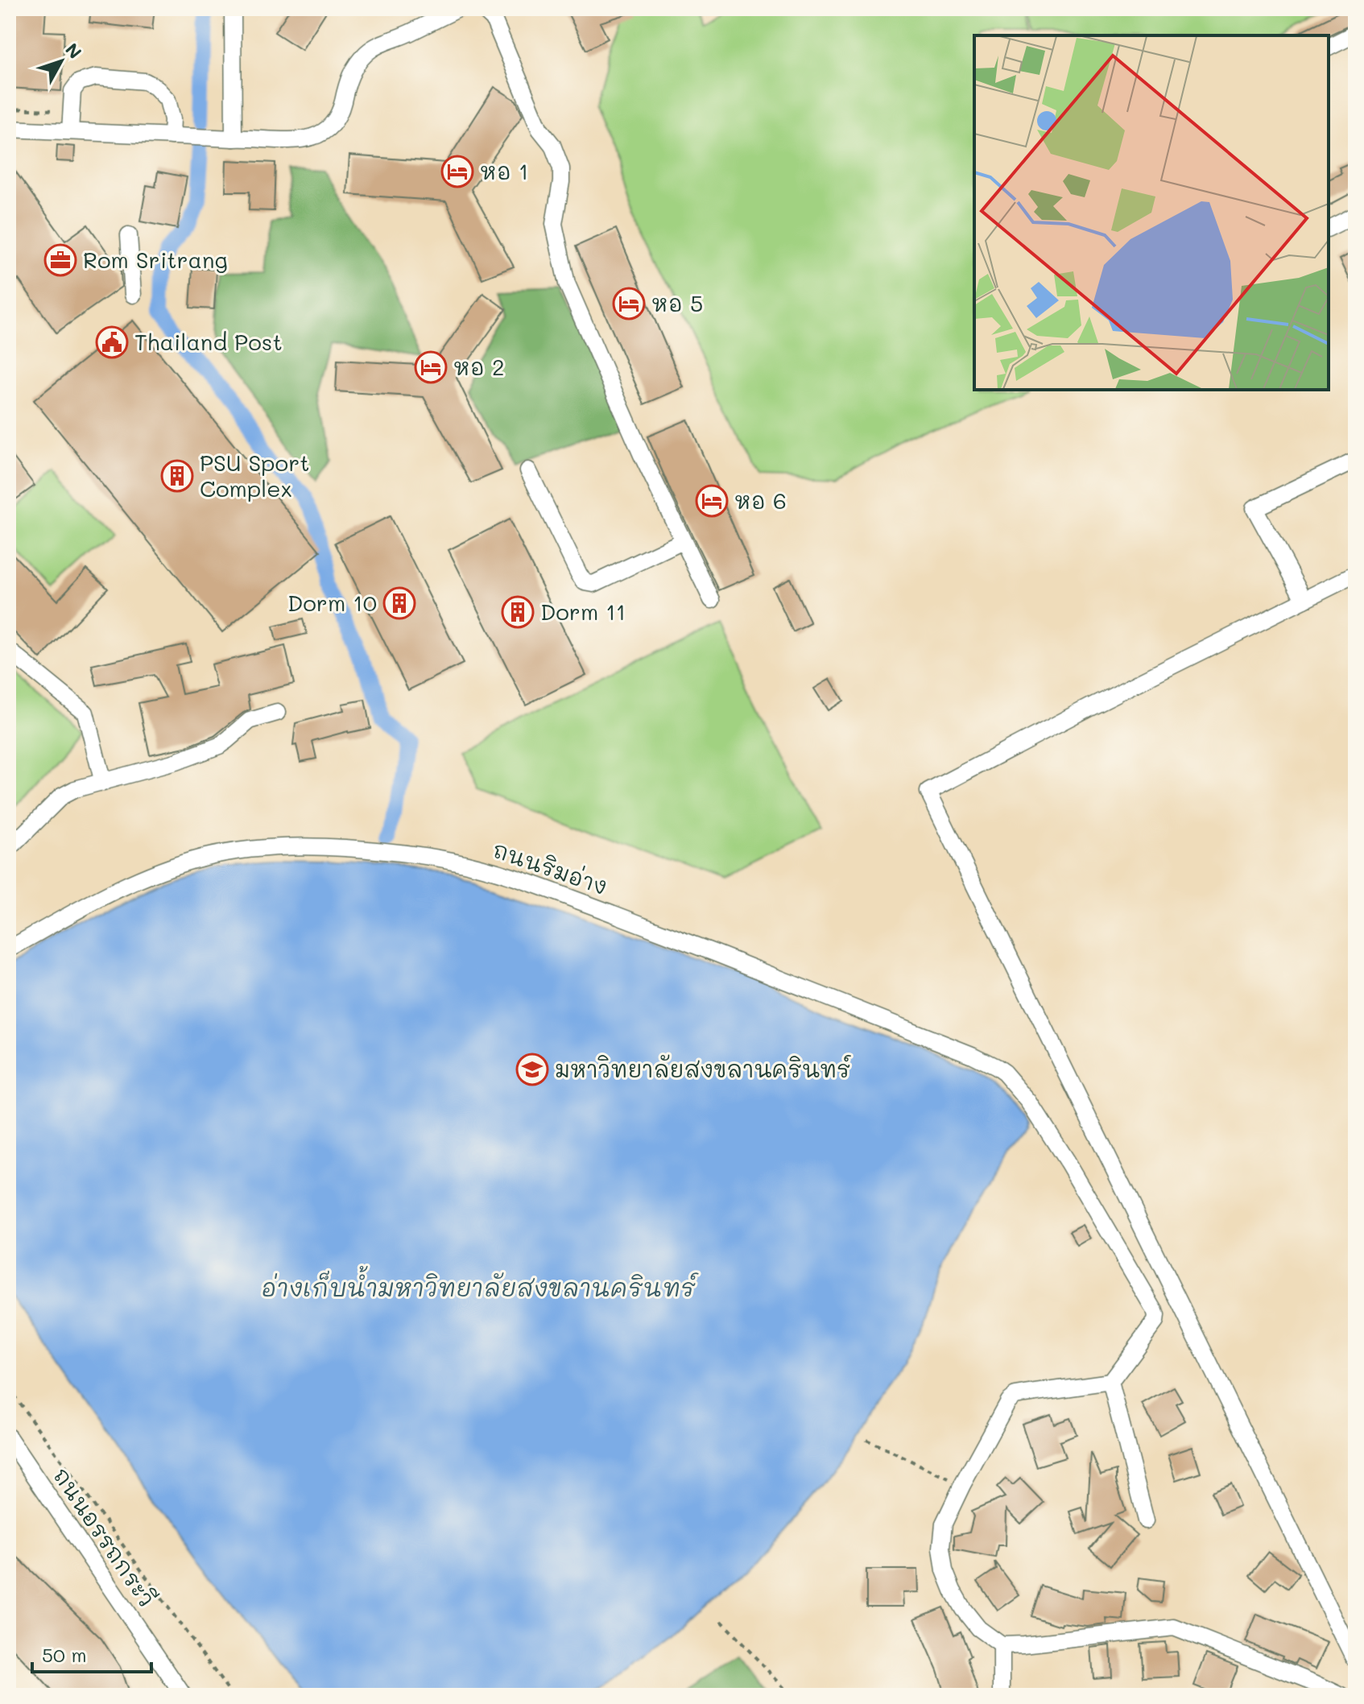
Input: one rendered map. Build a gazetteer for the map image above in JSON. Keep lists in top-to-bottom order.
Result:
{
  "streets": {
    "street": ["ถนนริมอ่าง", "ถนนอรรถกระวี"]
  },
  "water": ["อ่างเก็บน้ำมหาวิทยาลัยสงขลานครินทร์"],
  "places": {
    "hotel": [
      "หอ 1",
      "หอ 5",
      "หอ 2",
      "หอ 6"
    ],
    "office": ["Rom Sritrang"],
    "public building": ["Thailand Post"],
    "building": ["PSU Sport Complex", "Dorm 10", "Dorm 11"],
    "school or university": ["มหาวิทยาลัยสงขลานครินทร์"]
  },
  "scale_bar": "50 m",
  "north": "top right"
}
